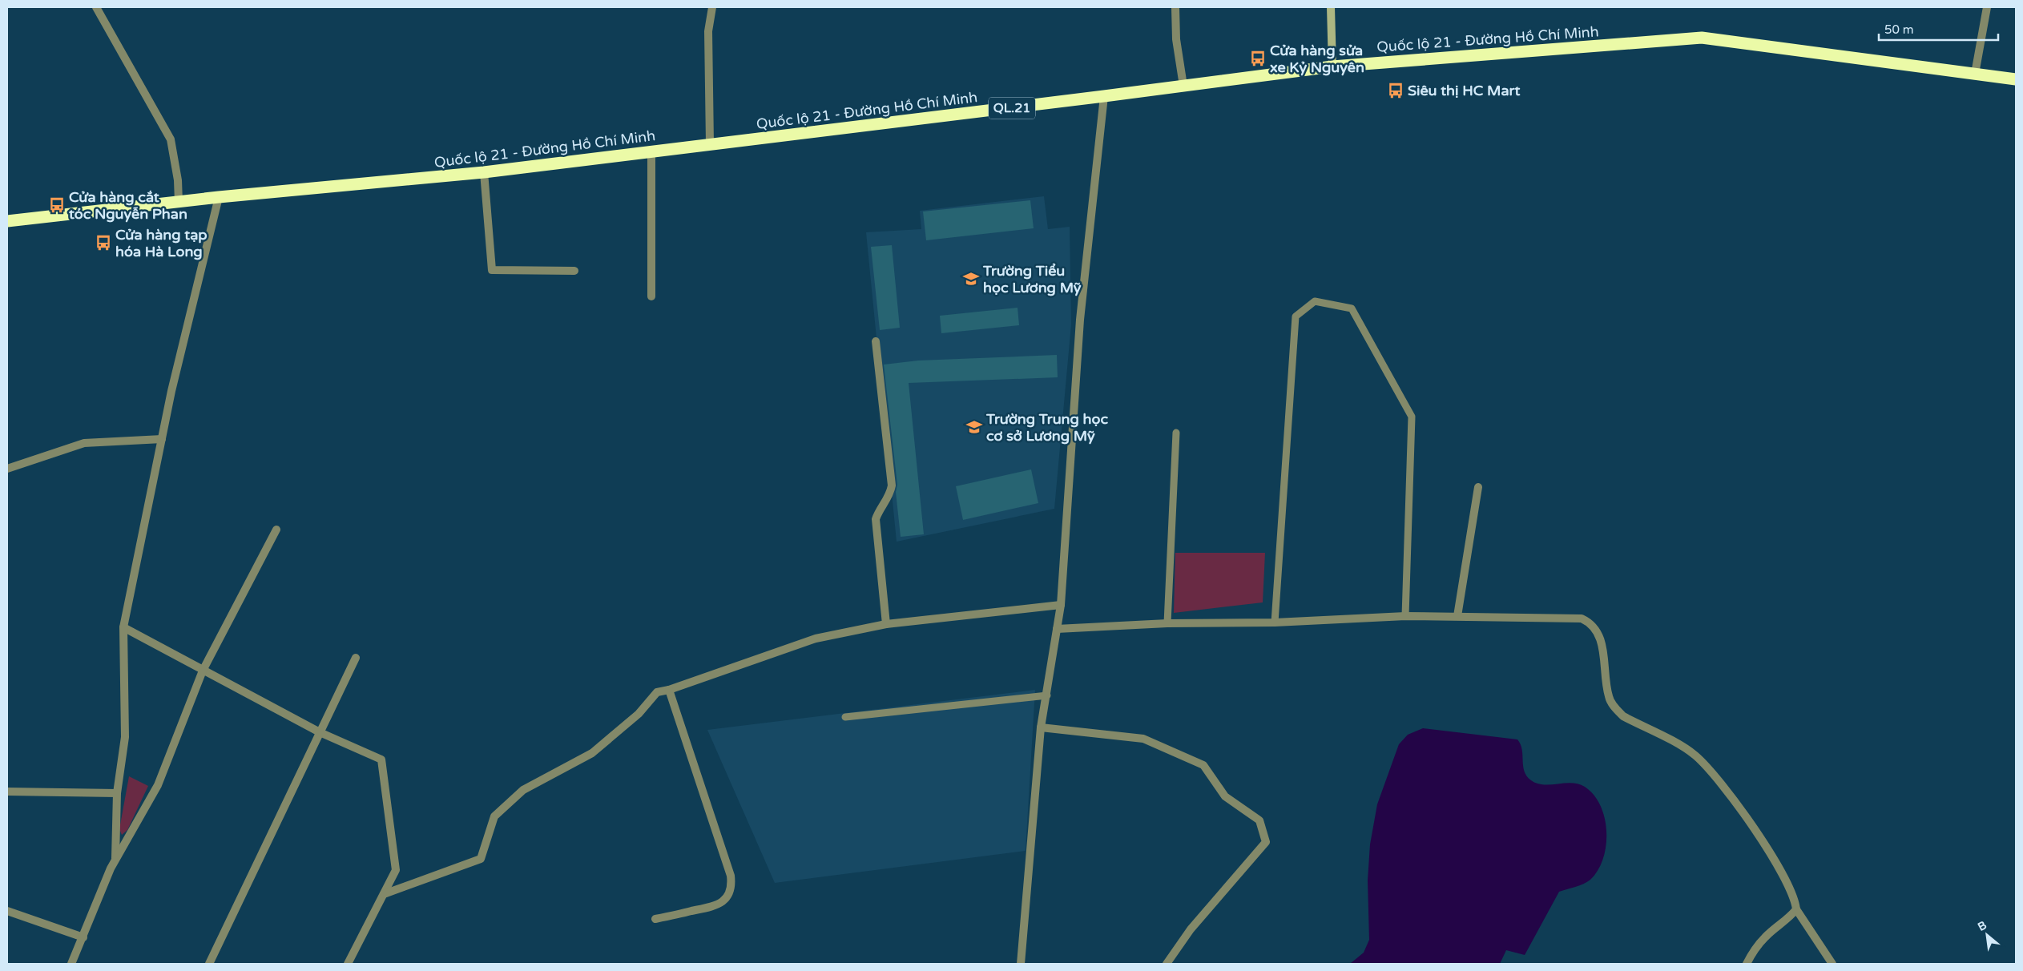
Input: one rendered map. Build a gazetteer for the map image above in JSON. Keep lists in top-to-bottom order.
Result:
{
  "streets": {
    "highway": ["Quốc lộ 21 - Đường Hồ Chí Minh", "QL.21"]
  },
  "places": {
    "bus stop": [
      "Cửa hàng sửa xe Kỷ Nguyên",
      "Siêu thị HC Mart",
      "Cửa hàng cắt tóc Nguyễn Phan",
      "Cửa hàng tạp hóa Hà Long"
    ],
    "school or university": ["Trường Tiểu học Lương Mỹ", "Trường Trung học cơ sở Lương Mỹ"]
  },
  "scale_bar": "50 m",
  "north": "top left"
}
